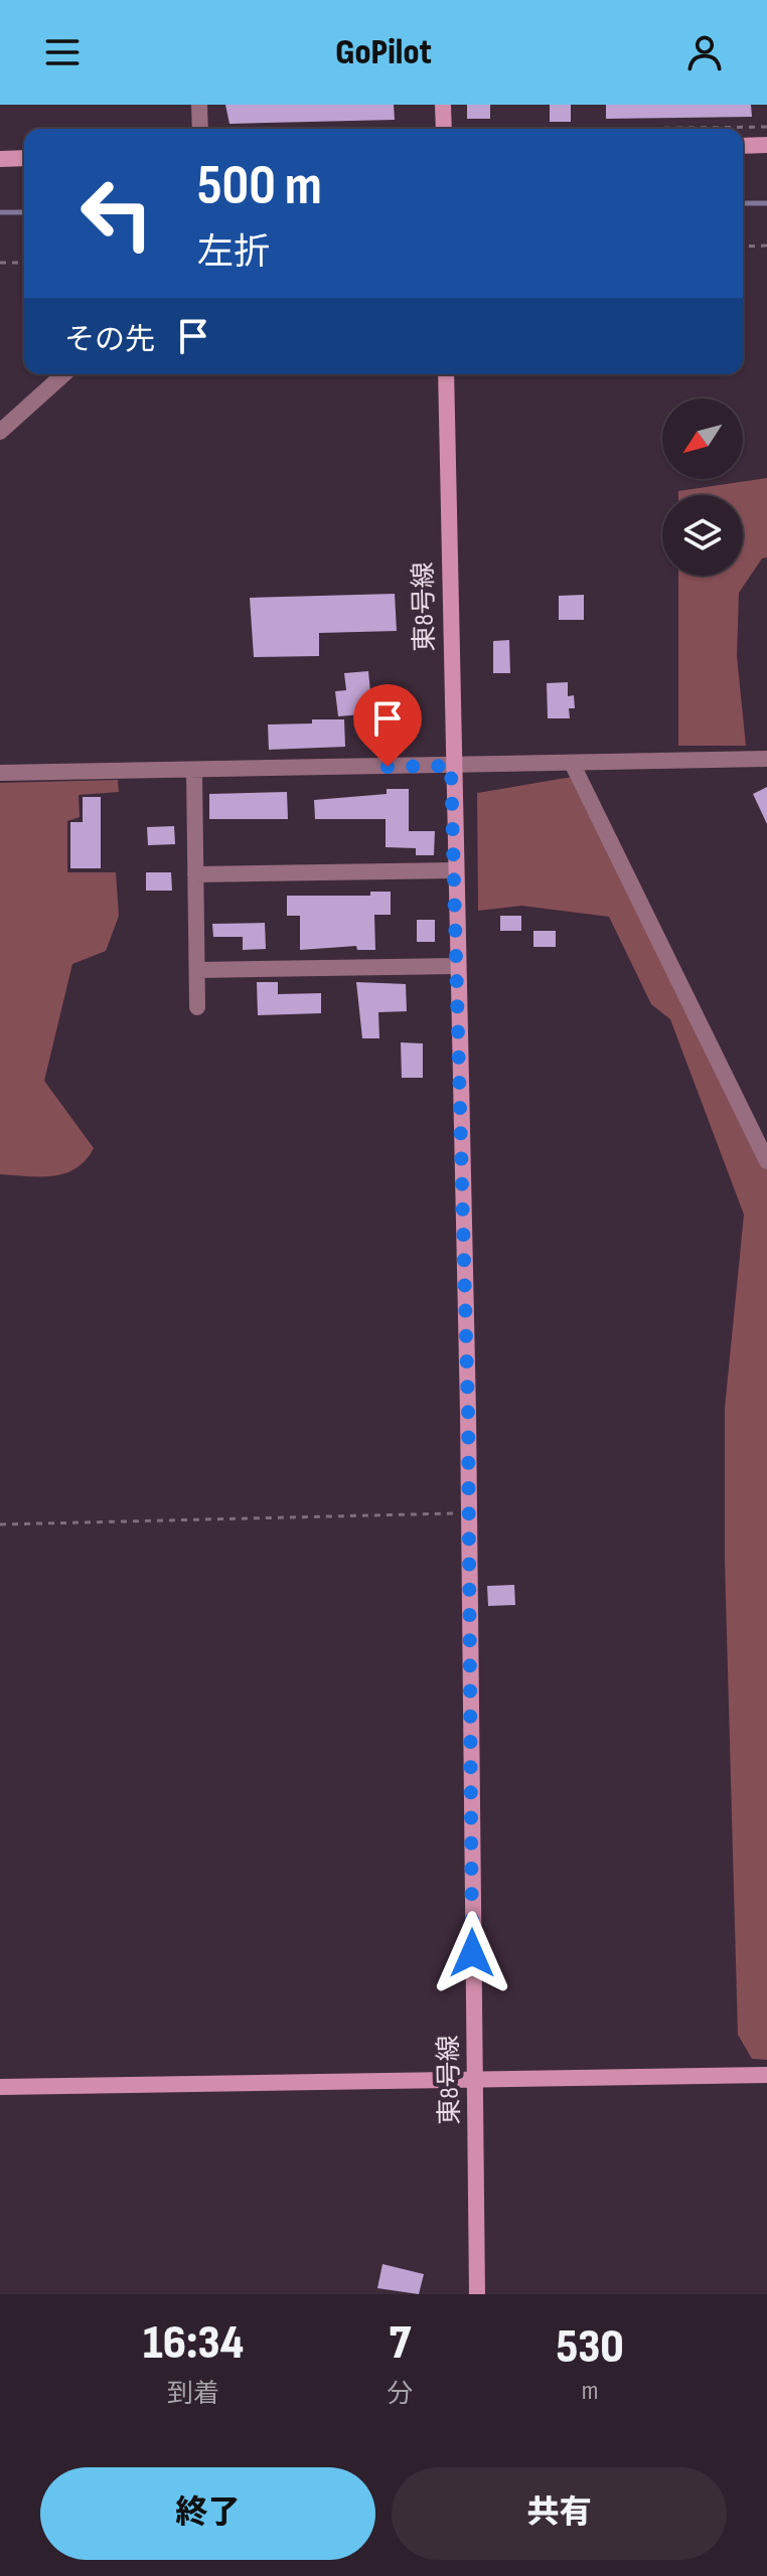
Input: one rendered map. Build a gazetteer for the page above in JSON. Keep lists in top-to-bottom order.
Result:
{
  "streets": {
    "street": ["東8号線"]
  },
  "north": "bottom left",
  "page": {
    "header": "GoPilot",
    "turn": ["500 m", "左折"],
    "then": "その先",
    "eta": [
      "16:34",
      "到着",
      "7",
      "分",
      "530",
      "m"
    ],
    "buttons": ["終了", "共有"]
  }
}
